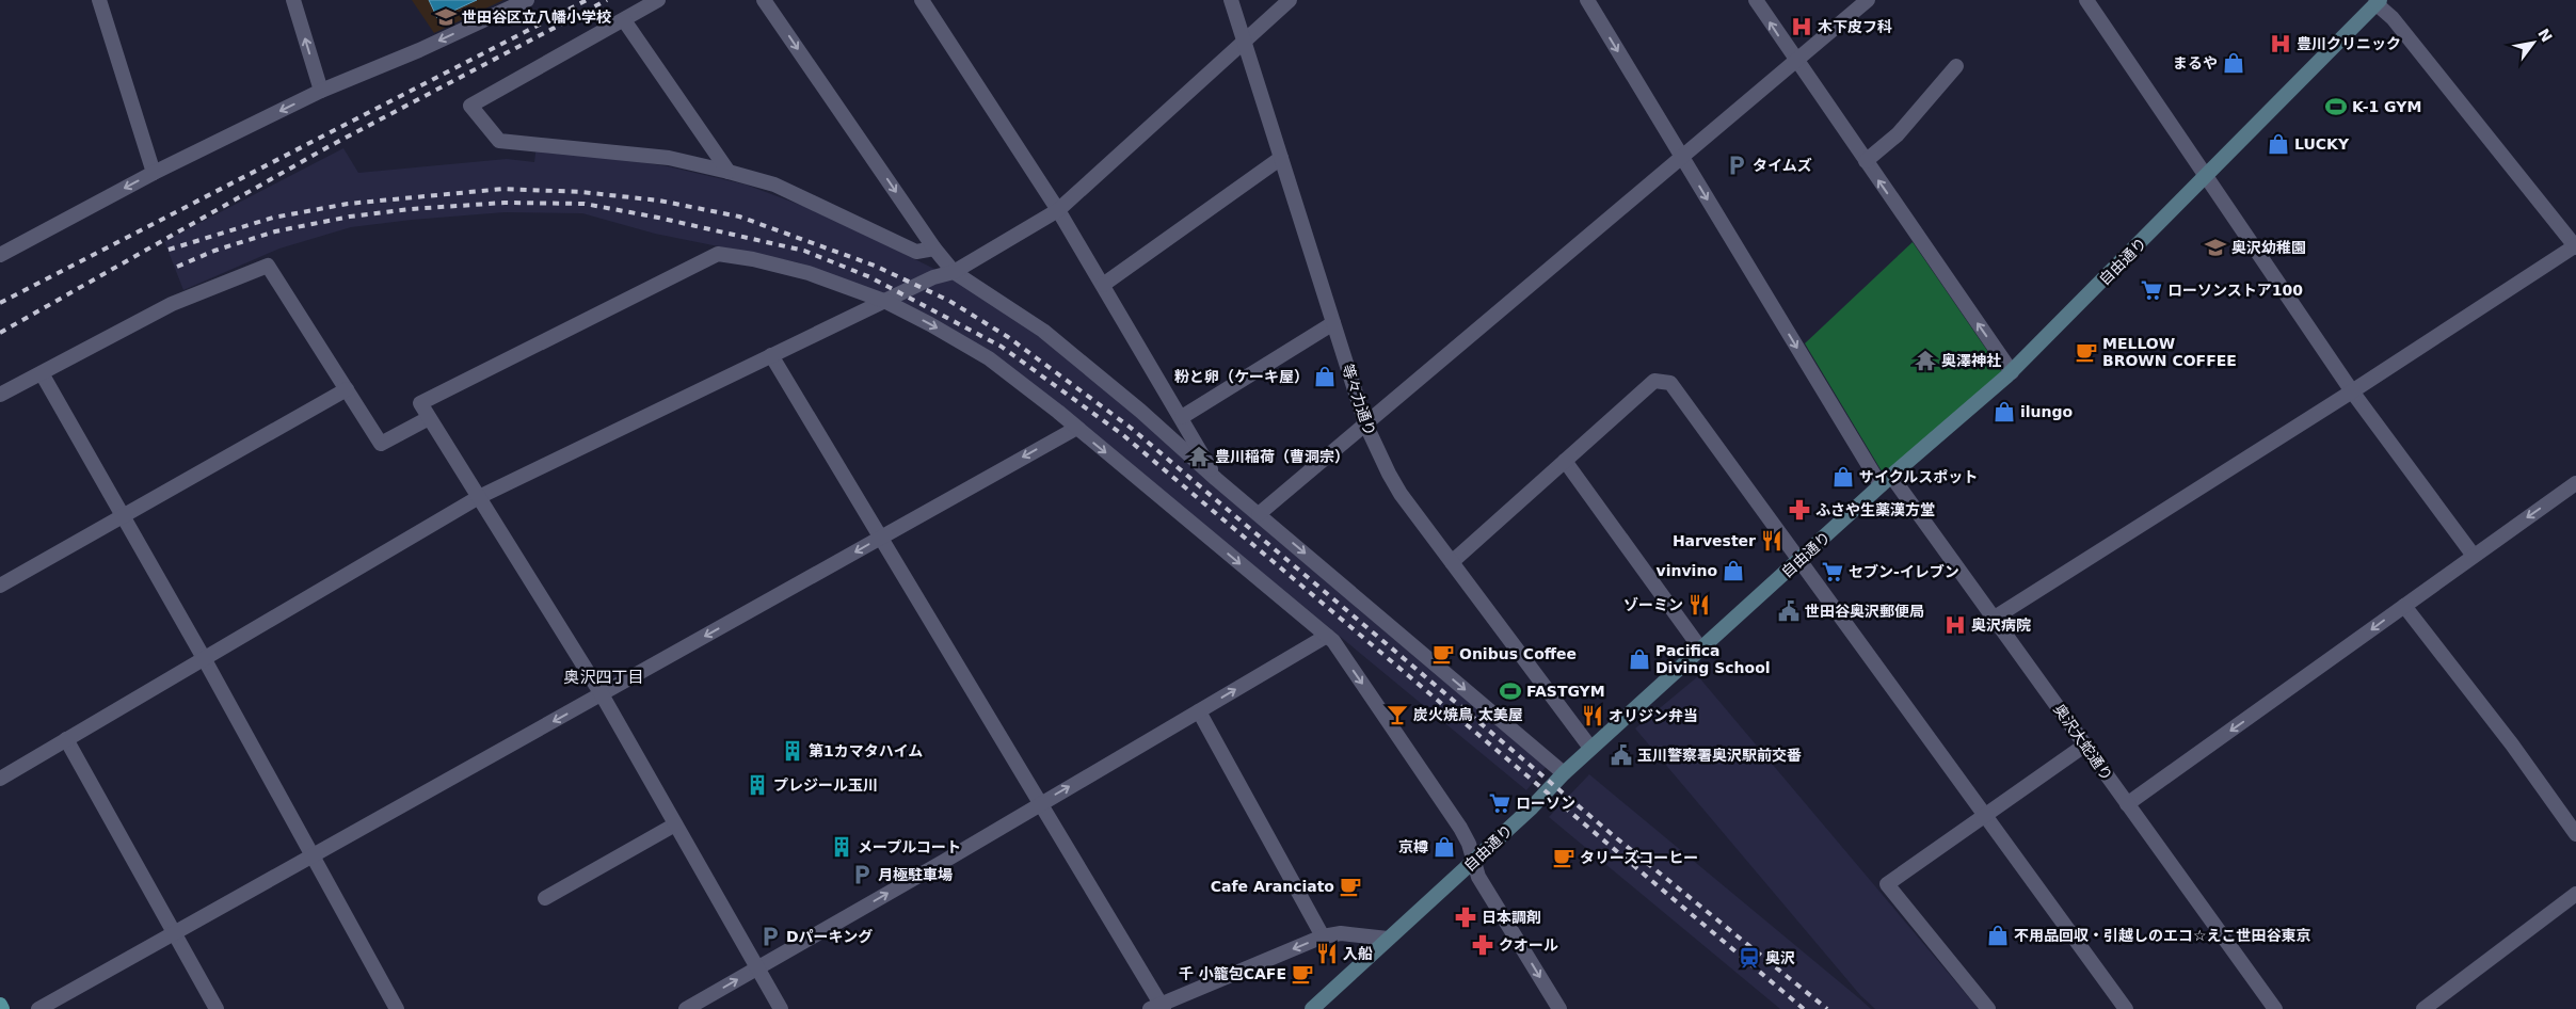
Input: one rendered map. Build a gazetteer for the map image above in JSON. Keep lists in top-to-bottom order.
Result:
{
  "streets": {
    "main road": ["自由通り"],
    "street": ["等々力通り", "奥沢大蛇通り"]
  },
  "crossings": [
    ["自由通り", "等々力通り"],
    ["自由通り", "奥沢大蛇通り"]
  ],
  "one_way": ["奥沢大蛇通り"],
  "districts": ["奥沢四丁目"],
  "places": {
    "school or university": ["世田谷区立八幡小学校", "奥沢幼稚園"],
    "hospital": ["木下皮フ科", "豊川クリニック", "奥沢病院"],
    "shop": [
      "まるや",
      "LUCKY",
      "粉と卵（ケーキ屋）",
      "ilungo",
      "サイクルスポット",
      "vinvino",
      "Pacifica Diving School",
      "京樽",
      "不用品回収・引越しのエコ☆えこ世田谷東京"
    ],
    "sports": ["K-1 GYM", "FASTGYM"],
    "parking": ["タイムズ", "月極駐車場", "Dパーキング"],
    "supermarket": ["ローソンストア100", "セブン-イレブン", "ローソン"],
    "cafe": [
      "MELLOW BROWN COFFEE",
      "Onibus Coffee",
      "タリーズコーヒー",
      "Cafe Aranciato",
      "千 小籠包CAFE"
    ],
    "temple": ["奥澤神社", "豊川稲荷（曹洞宗）"],
    "pharmacy": ["ふさや生薬漢方堂", "日本調剤", "クオール"],
    "restaurant": [
      "Harvester",
      "ゾーミン",
      "オリジン弁当",
      "入船"
    ],
    "public building": ["世田谷奥沢郵便局", "玉川警察署奥沢駅前交番"],
    "bar": ["炭火焼鳥 太美屋"],
    "building": ["第1カマタハイム", "プレジール玉川", "メープルコート"],
    "station": ["奥沢"]
  },
  "north": "top right"
}
